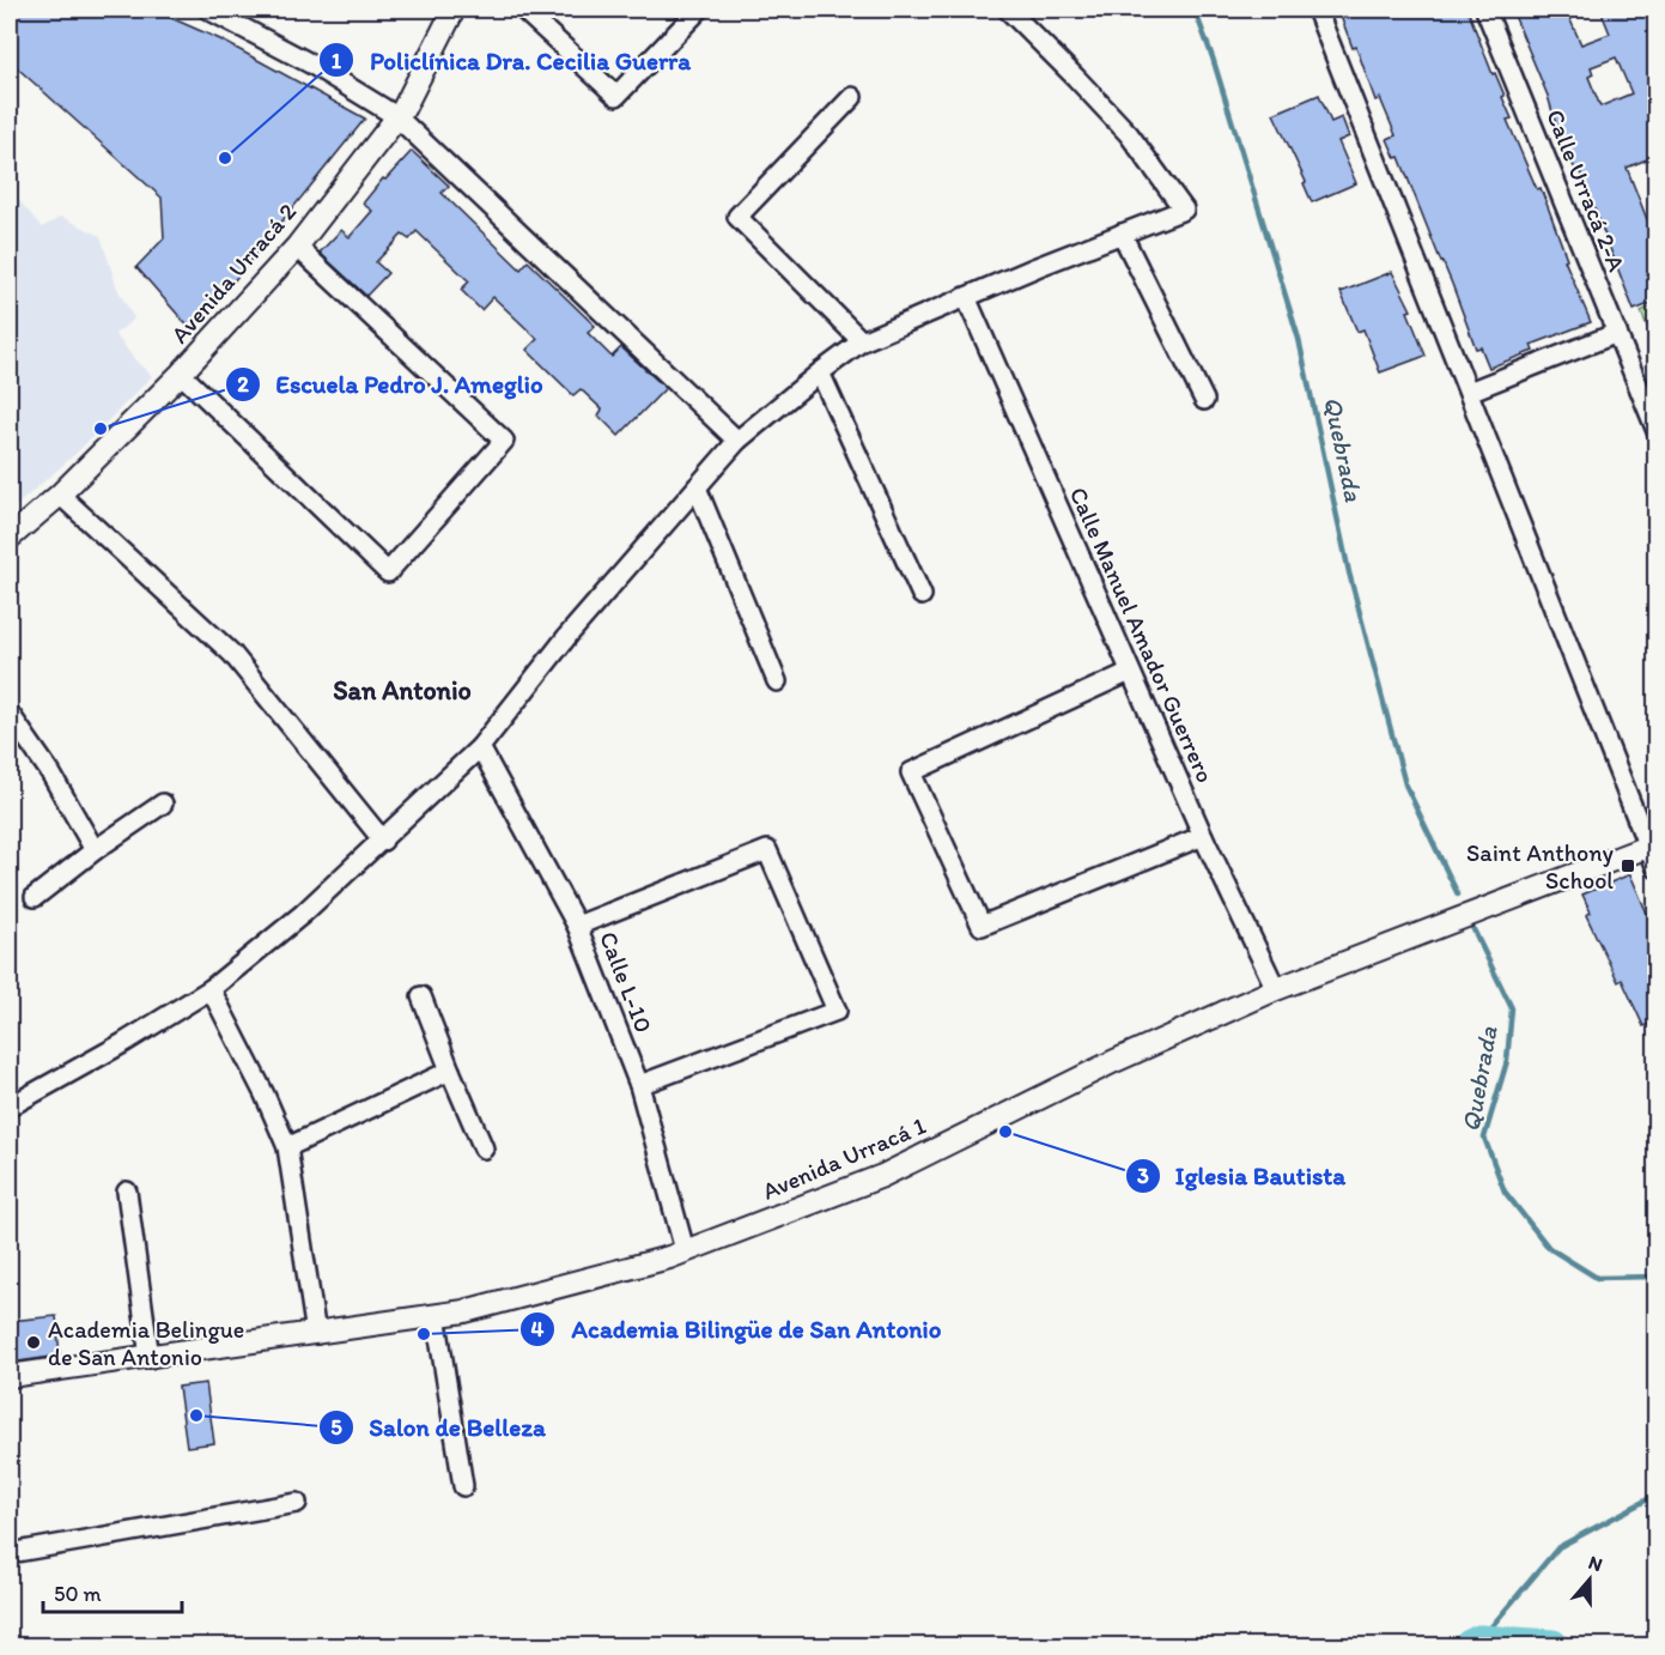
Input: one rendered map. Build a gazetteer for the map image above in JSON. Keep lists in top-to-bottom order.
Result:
{
  "streets": {
    "street": [
      "Calle Urracá 2-A",
      "Avenida Urracá 2",
      "Calle Manuel Amador Guerrero",
      "Calle L-10",
      "Avenida Urracá 1"
    ]
  },
  "crossings": [
    ["Calle Manuel Amador Guerrero", "Avenida Urracá 1"],
    ["Calle L-10", "Avenida Urracá 1"]
  ],
  "districts": ["San Antonio"],
  "water": ["Quebrada"],
  "places": {
    "other": [
      "Policlínica Dra. Cecilia Guerra",
      "Escuela Pedro J. Ameglio",
      "Iglesia Bautista",
      "Academia Bilingüe de San Antonio",
      "Academia Belingue de San Antonio",
      "Salon de Belleza"
    ],
    "transit": ["Saint Anthony School"]
  },
  "scale_bar": "50 m",
  "north": "top"
}
